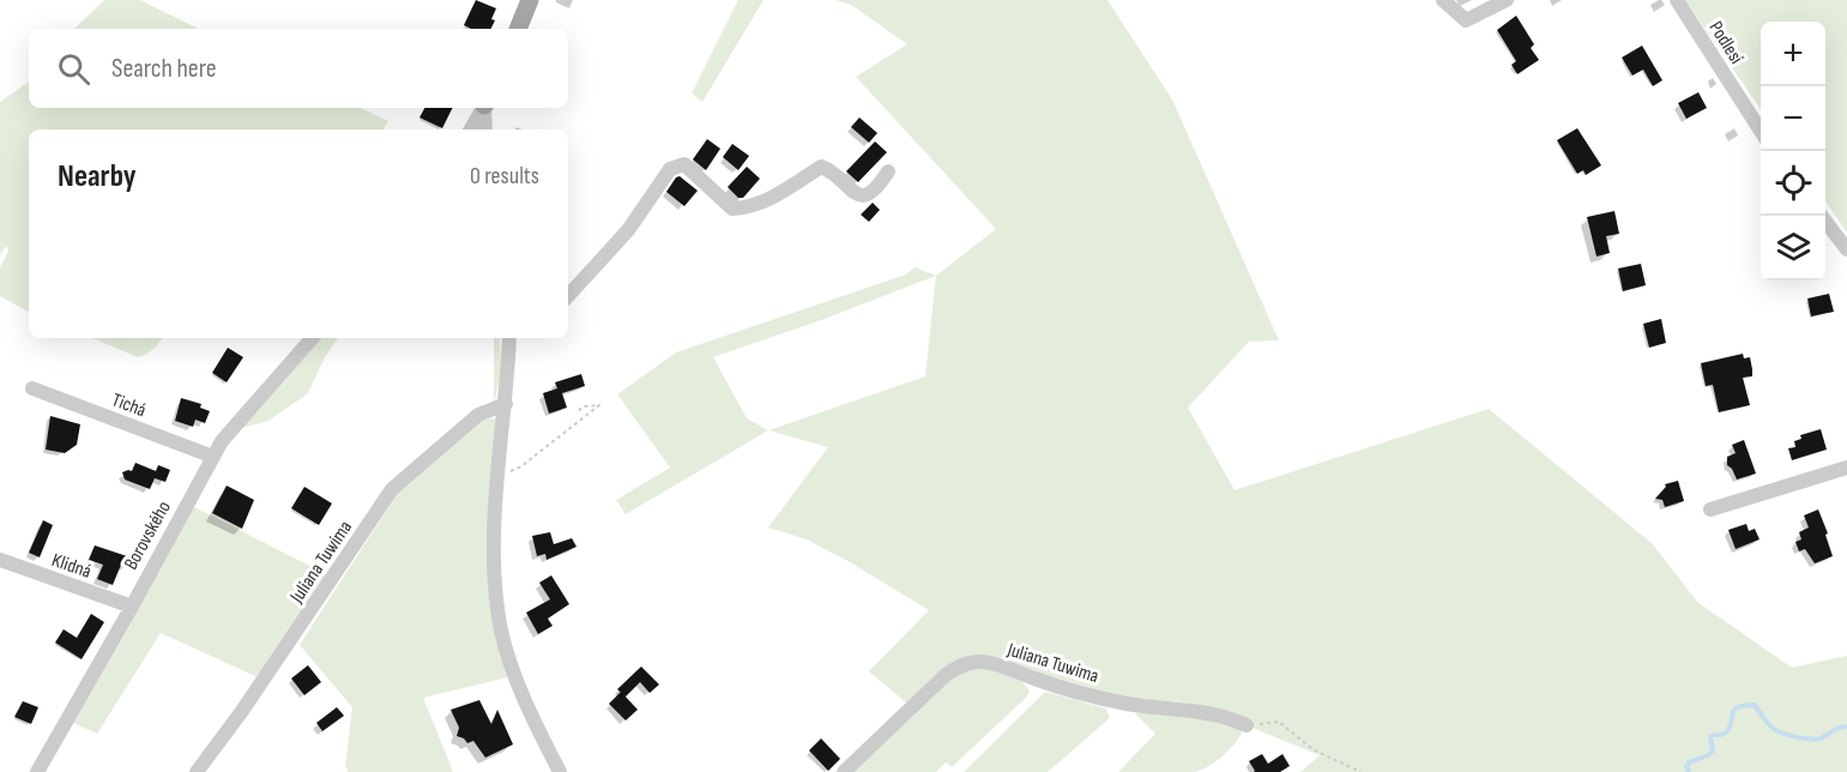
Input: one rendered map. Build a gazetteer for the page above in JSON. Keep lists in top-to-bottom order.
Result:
{
  "streets": {
    "street": [
      "Podlesí",
      "Tichá",
      "Borovského",
      "Juliana Tuwima",
      "Klidná"
    ]
  },
  "crossings": [
    ["Tichá", "Borovského"],
    ["Borovského", "Klidná"]
  ],
  "page": {
    "map_buttons": ["+", "−"],
    "search": "Search here",
    "heading": ["Nearby", "0 results"]
  }
}
